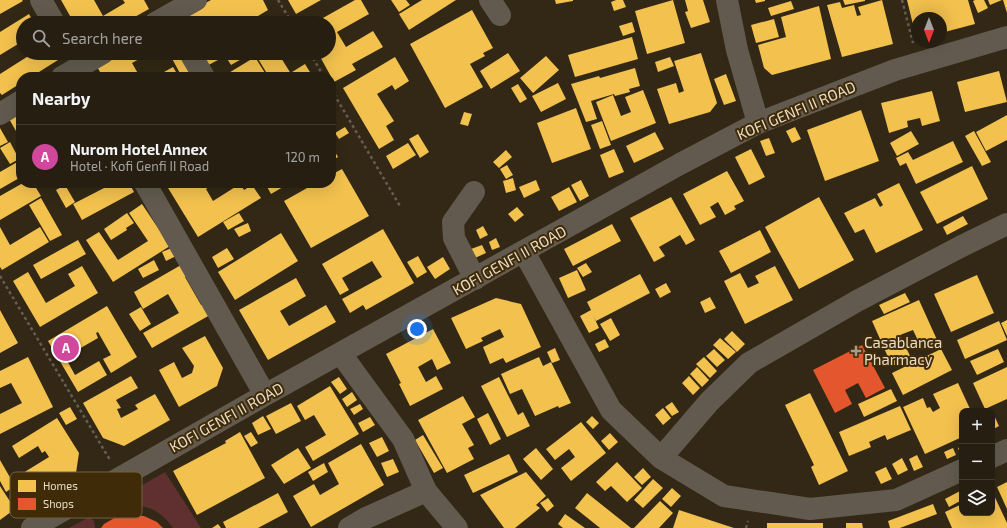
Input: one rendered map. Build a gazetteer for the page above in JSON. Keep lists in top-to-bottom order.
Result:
{
  "streets": {
    "street": ["KOFI GENFI II ROAD"]
  },
  "places": {
    "health": ["Casablanca Pharmacy"]
  },
  "legend": ["Homes", "Shops"],
  "north": "bottom",
  "page": {
    "search": "Search here",
    "heading": "Nearby",
    "list": [
      {
        "mark": "A",
        "name": "Nurom Hotel Annex",
        "note": "Hotel · Kofi Genfi II Road",
        "value": "120 m"
      }
    ],
    "pins": "A",
    "map_buttons": ["+", "−"]
  }
}
